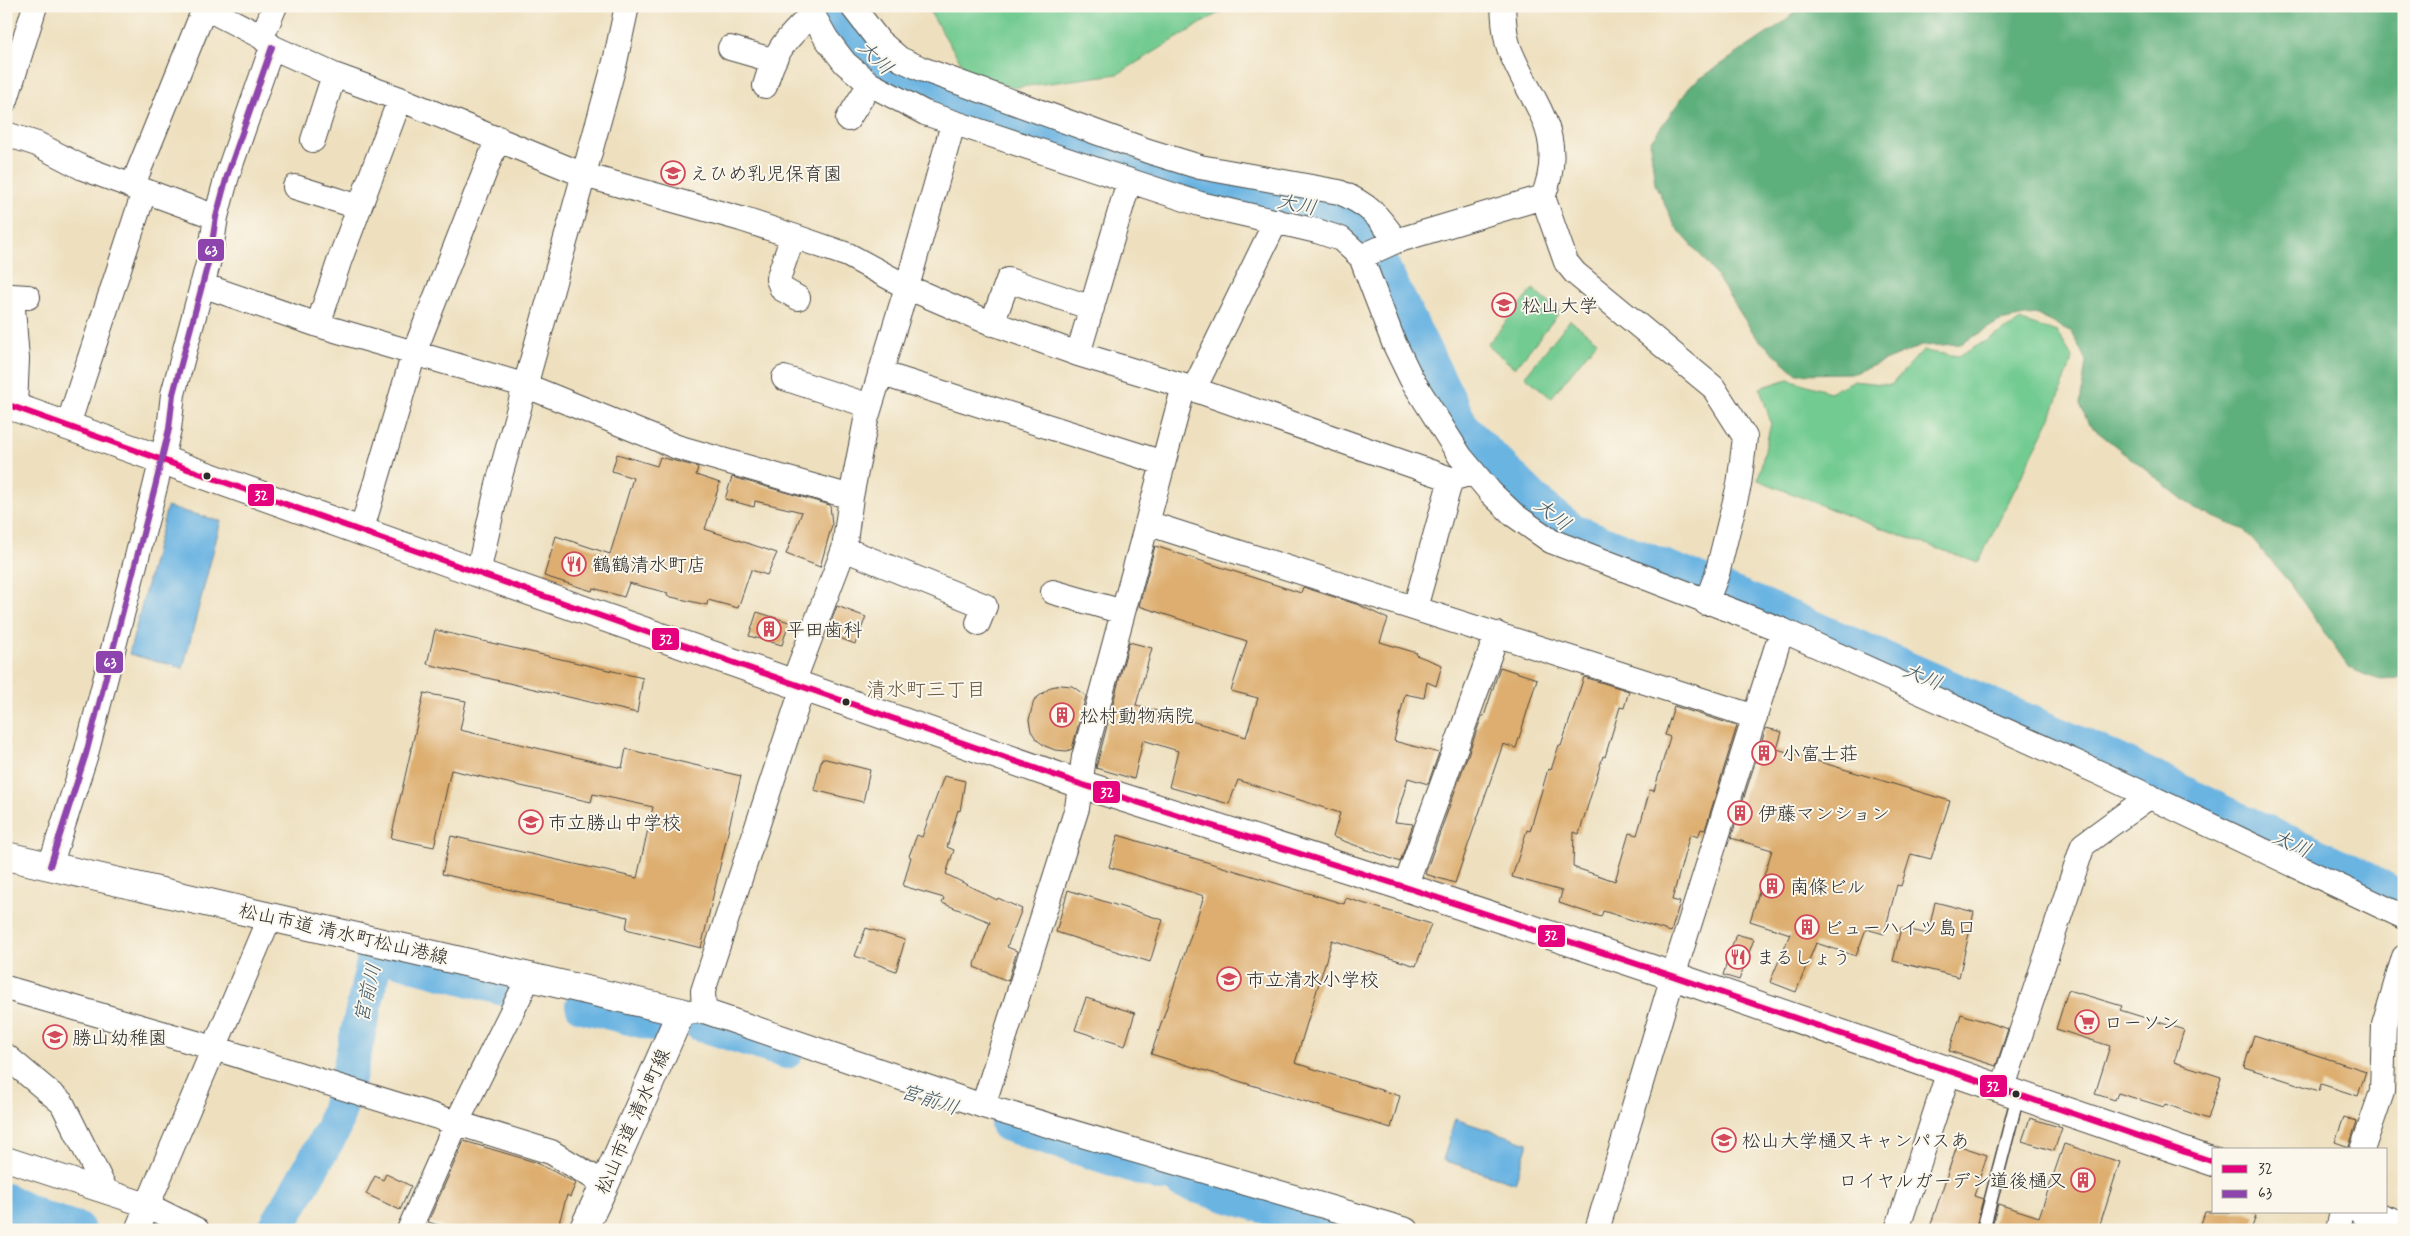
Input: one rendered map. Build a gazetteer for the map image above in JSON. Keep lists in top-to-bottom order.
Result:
{
  "streets": {
    "main road": ["松山市道 清水町松山港線", "松山市道 清水町線"]
  },
  "crossings": [
    ["松山市道 清水町松山港線", "松山市道 清水町線"]
  ],
  "districts": ["清水町三丁目"],
  "water": ["大川", "宮前川"],
  "places": {
    "school or university": [
      "えひめ乳児保育園",
      "松山大学",
      "市立勝山中学校",
      "市立清水小学校",
      "勝山幼稚園",
      "松山大学樋又キャンパスあ"
    ],
    "restaurant": ["鶴鶴清水町店", "まるしょう"],
    "building": [
      "平田歯科",
      "松村動物病院",
      "小富士荘",
      "伊藤マンション",
      "南條ビル",
      "ビューハイツ島口",
      "ロイヤルガーデン道後樋又"
    ],
    "supermarket": ["ローソン"]
  },
  "lines": ["transit line 63", "transit line 32"],
  "legend": ["32", "63"]
}
